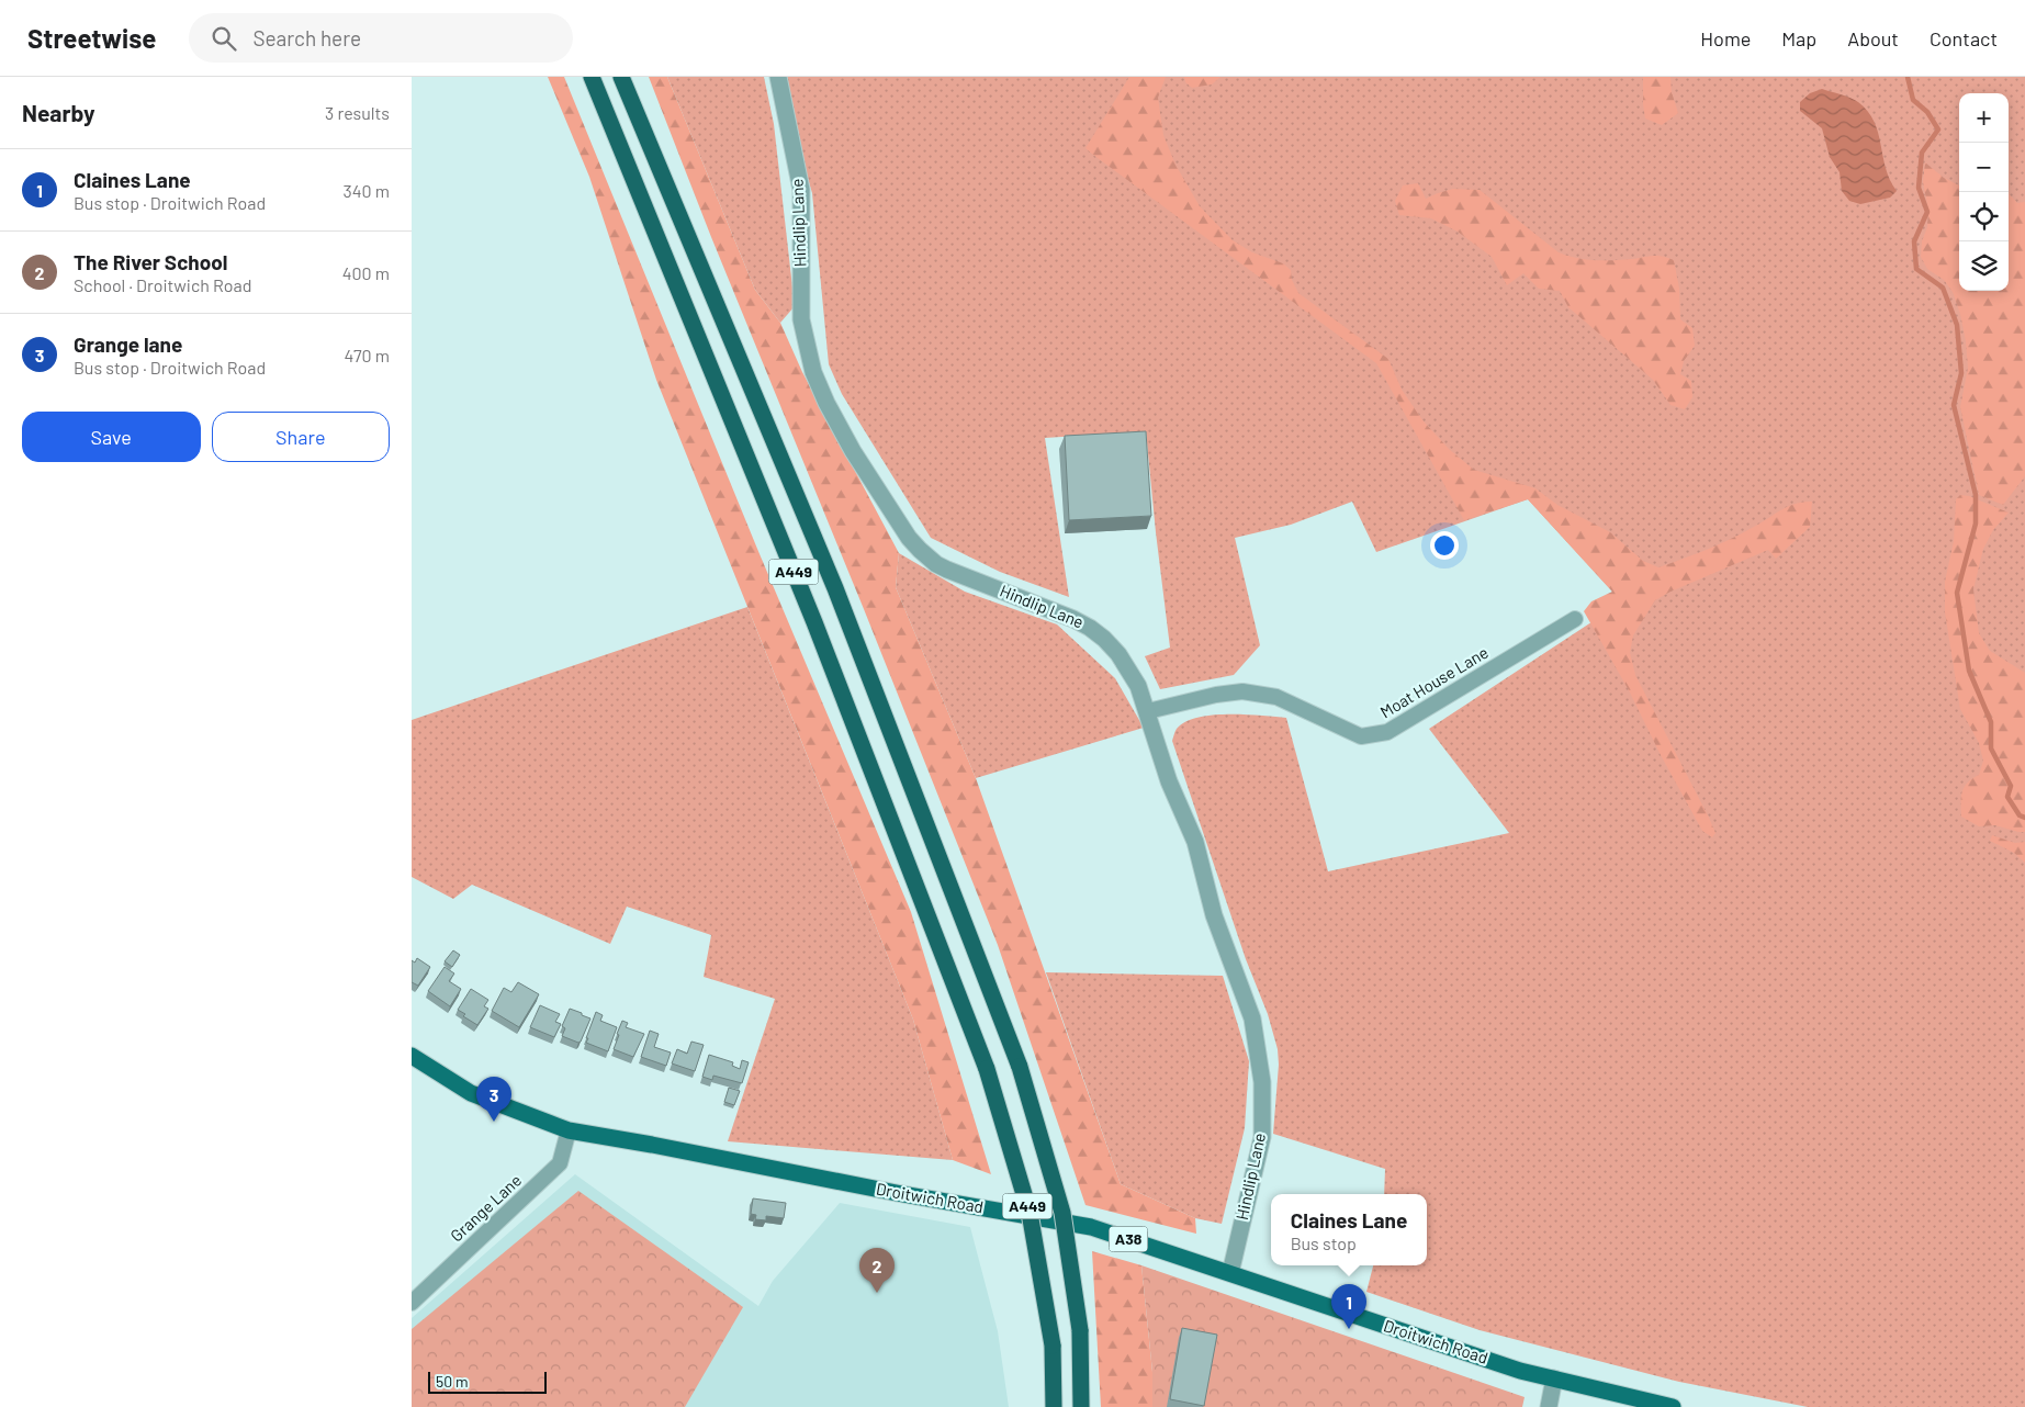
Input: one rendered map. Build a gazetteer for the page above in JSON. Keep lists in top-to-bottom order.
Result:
{
  "streets": {
    "highway": ["A449"],
    "main road": ["Droitwich Road", "A38"],
    "street": ["Hindlip Lane", "Moat House Lane", "Grange Lane"]
  },
  "crossings": [
    ["Hindlip Lane", "Moat House Lane"],
    ["Hindlip Lane", "Droitwich Road"],
    ["Droitwich Road", "Grange Lane"]
  ],
  "scale_bar": "50 m",
  "page": {
    "header": "Streetwise",
    "search": "Search here",
    "nav": [
      "Home",
      "Map",
      "About",
      "Contact"
    ],
    "heading": ["Nearby", "3 results"],
    "map_buttons": ["+", "−"],
    "list": [
      {
        "mark": "1",
        "name": "Claines Lane",
        "note": "Bus stop · Droitwich Road",
        "value": "340 m"
      },
      {
        "mark": "2",
        "name": "The River School",
        "note": "School · Droitwich Road",
        "value": "400 m"
      },
      {
        "mark": "3",
        "name": "Grange lane",
        "note": "Bus stop · Droitwich Road",
        "value": "470 m"
      }
    ],
    "buttons": ["Save", "Share"],
    "pins": ["3", "2", "1"],
    "popup": ["Claines Lane", "Bus stop"],
    "scale": "50 m"
  }
}
